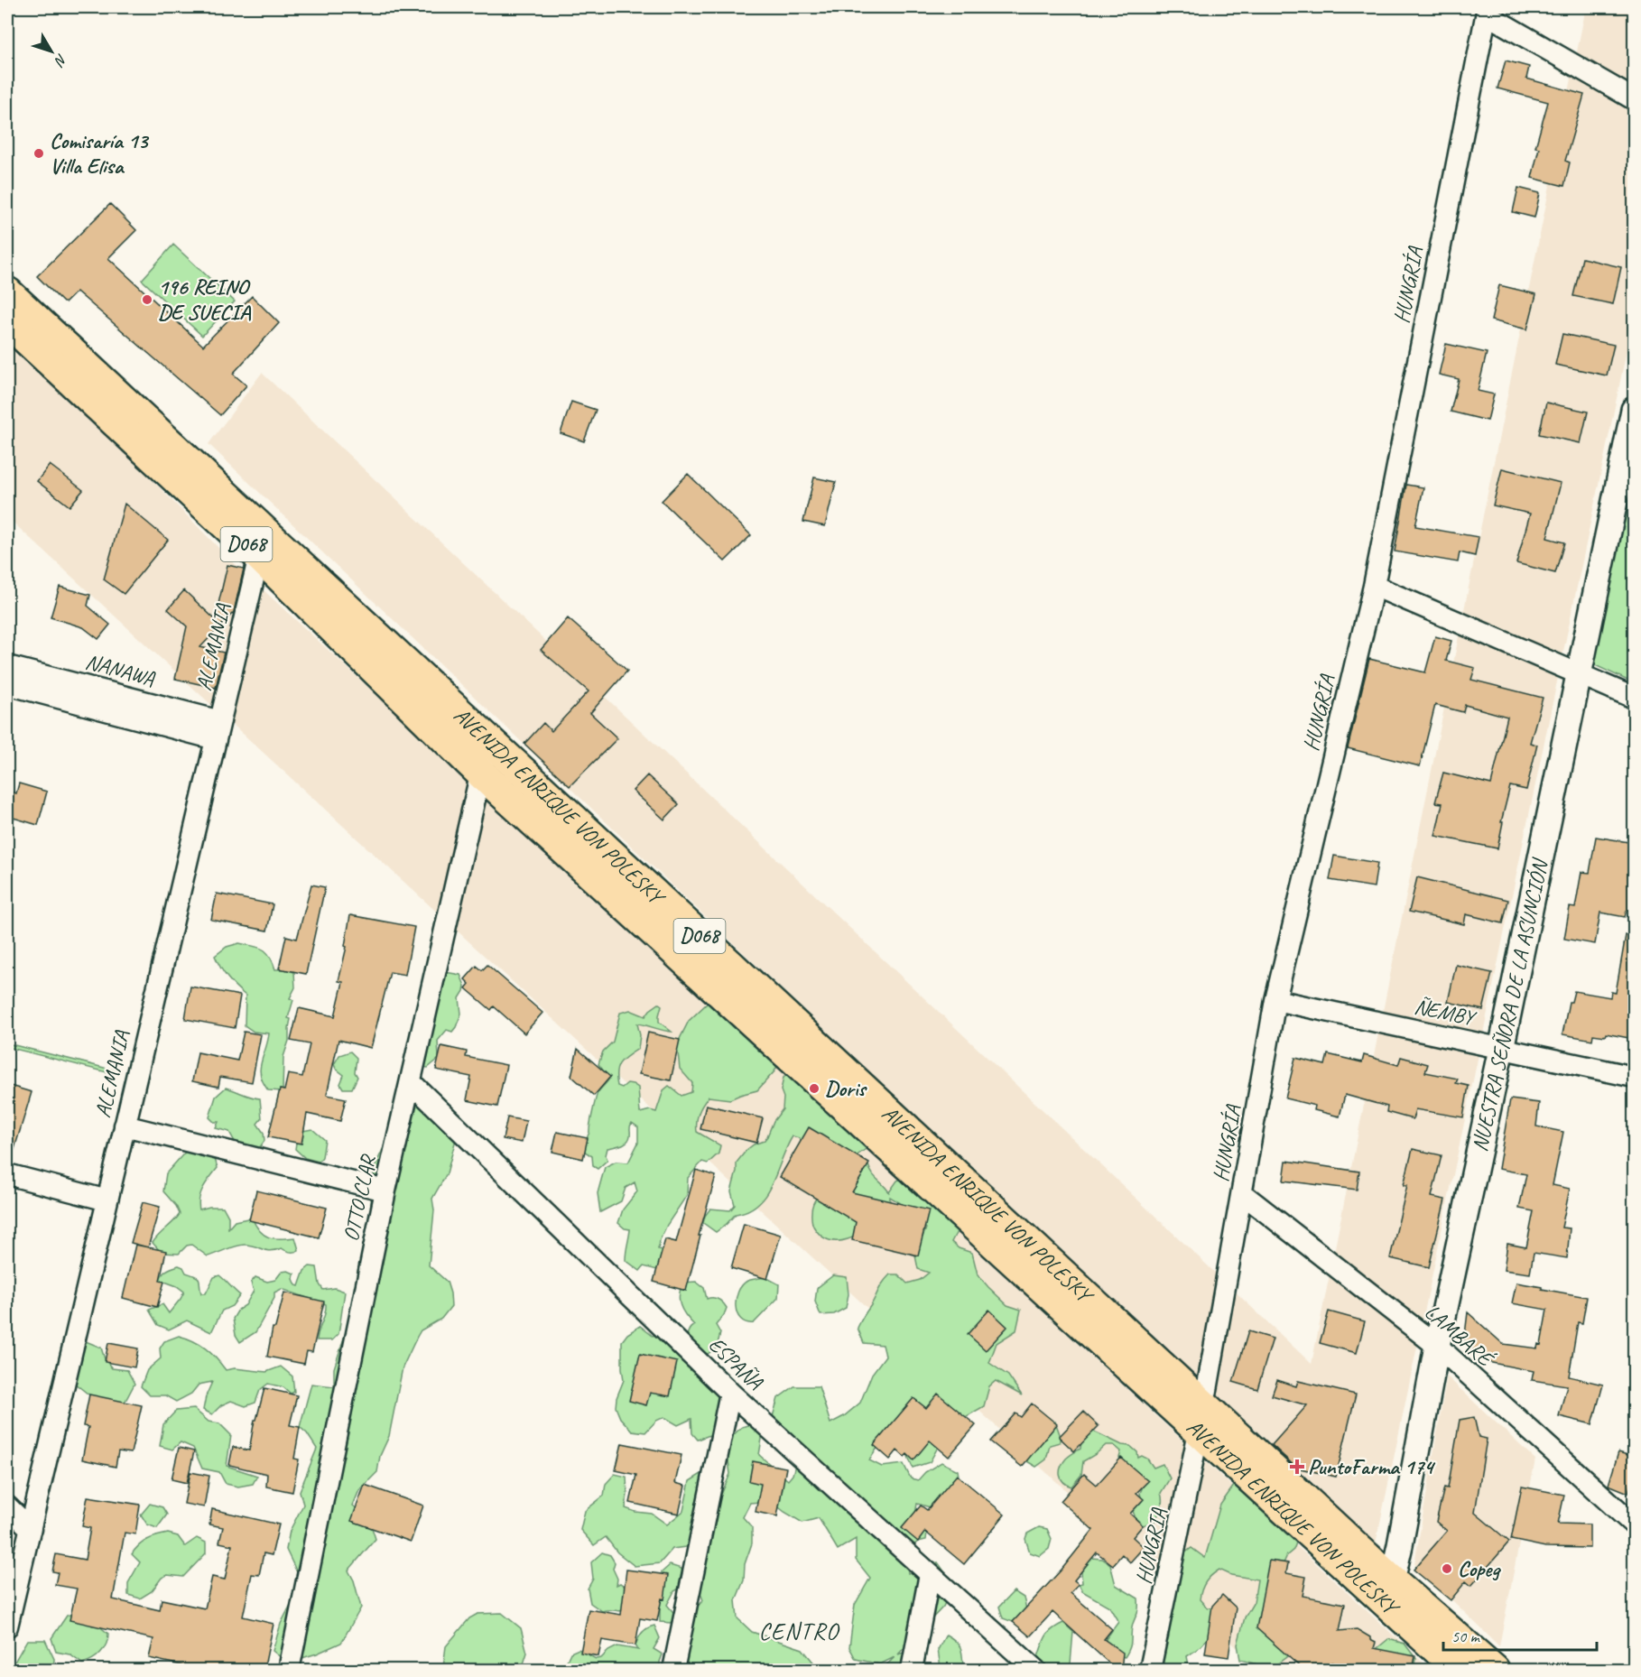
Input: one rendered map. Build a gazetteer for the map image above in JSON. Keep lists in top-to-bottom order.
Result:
{
  "streets": {
    "main road": ["D068", "AVENIDA ENRIQUE VON POLESKY"],
    "street": [
      "HUNGRÍA",
      "ALEMANIA",
      "NANAWA",
      "NUESTRA SEÑORA DE LA ASUNCIÓN",
      "ÑEMBY",
      "OTTO CLAR",
      "LAMBARÉ",
      "ESPAÑA",
      "HUNGRIA"
    ]
  },
  "crossings": [
    ["HUNGRÍA", "AVENIDA ENRIQUE VON POLESKY"],
    ["HUNGRÍA", "ÑEMBY"],
    ["HUNGRÍA", "LAMBARÉ"],
    ["HUNGRÍA", "HUNGRIA"],
    ["ALEMANIA", "NANAWA"],
    ["ALEMANIA", "AVENIDA ENRIQUE VON POLESKY"],
    ["AVENIDA ENRIQUE VON POLESKY", "NUESTRA SEÑORA DE LA ASUNCIÓN"],
    ["AVENIDA ENRIQUE VON POLESKY", "OTTO CLAR"],
    ["AVENIDA ENRIQUE VON POLESKY", "HUNGRIA"],
    ["NUESTRA SEÑORA DE LA ASUNCIÓN", "ÑEMBY"],
    ["NUESTRA SEÑORA DE LA ASUNCIÓN", "LAMBARÉ"],
    ["OTTO CLAR", "ESPAÑA"]
  ],
  "districts": ["CENTRO"],
  "places": {
    "other": [
      "Comisaría 13 Villa Elisa",
      "196 REINO DE SUECIA",
      "Doris",
      "Copeg"
    ],
    "health": ["PuntoFarma 174"]
  },
  "scale_bar": "50 m",
  "north": "bottom right"
}
